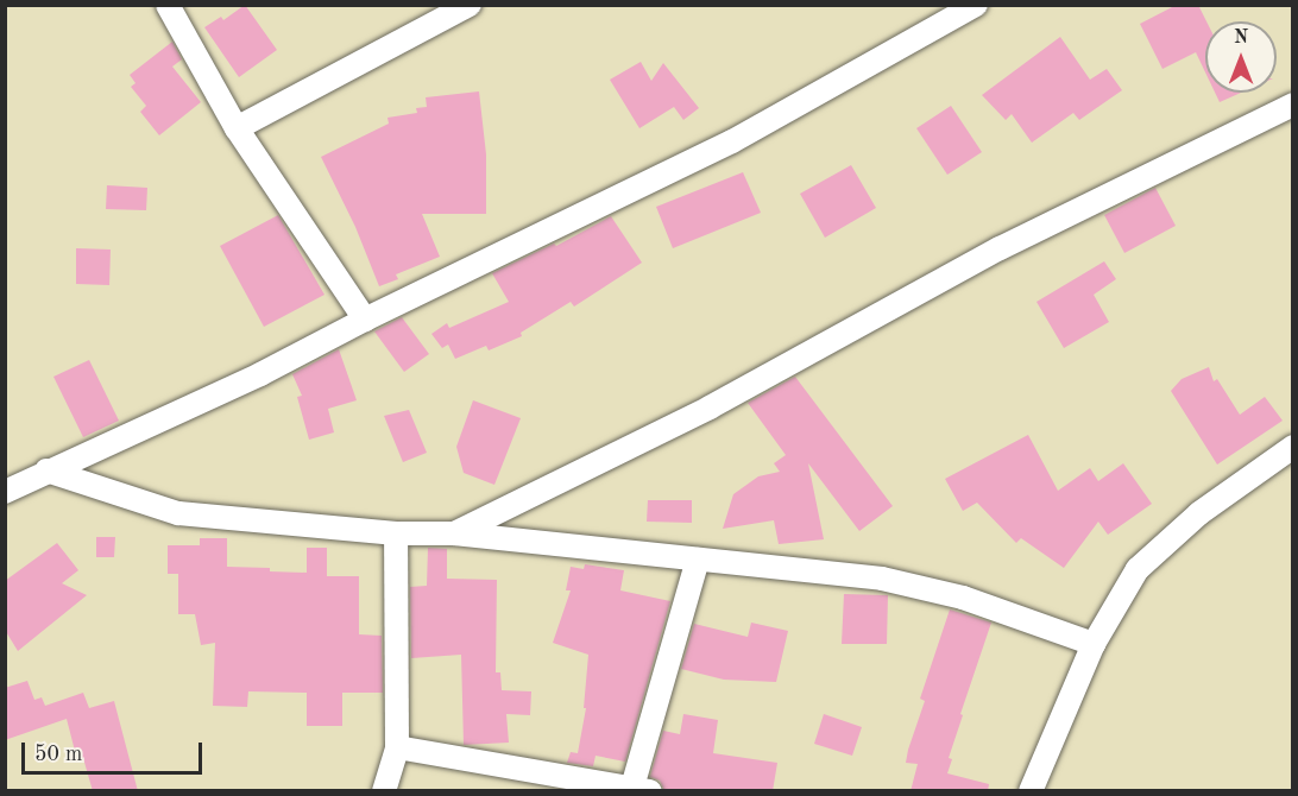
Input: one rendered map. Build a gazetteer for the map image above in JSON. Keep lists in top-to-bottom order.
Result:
{
  "scale_bar": "50 m",
  "north": "top"
}
